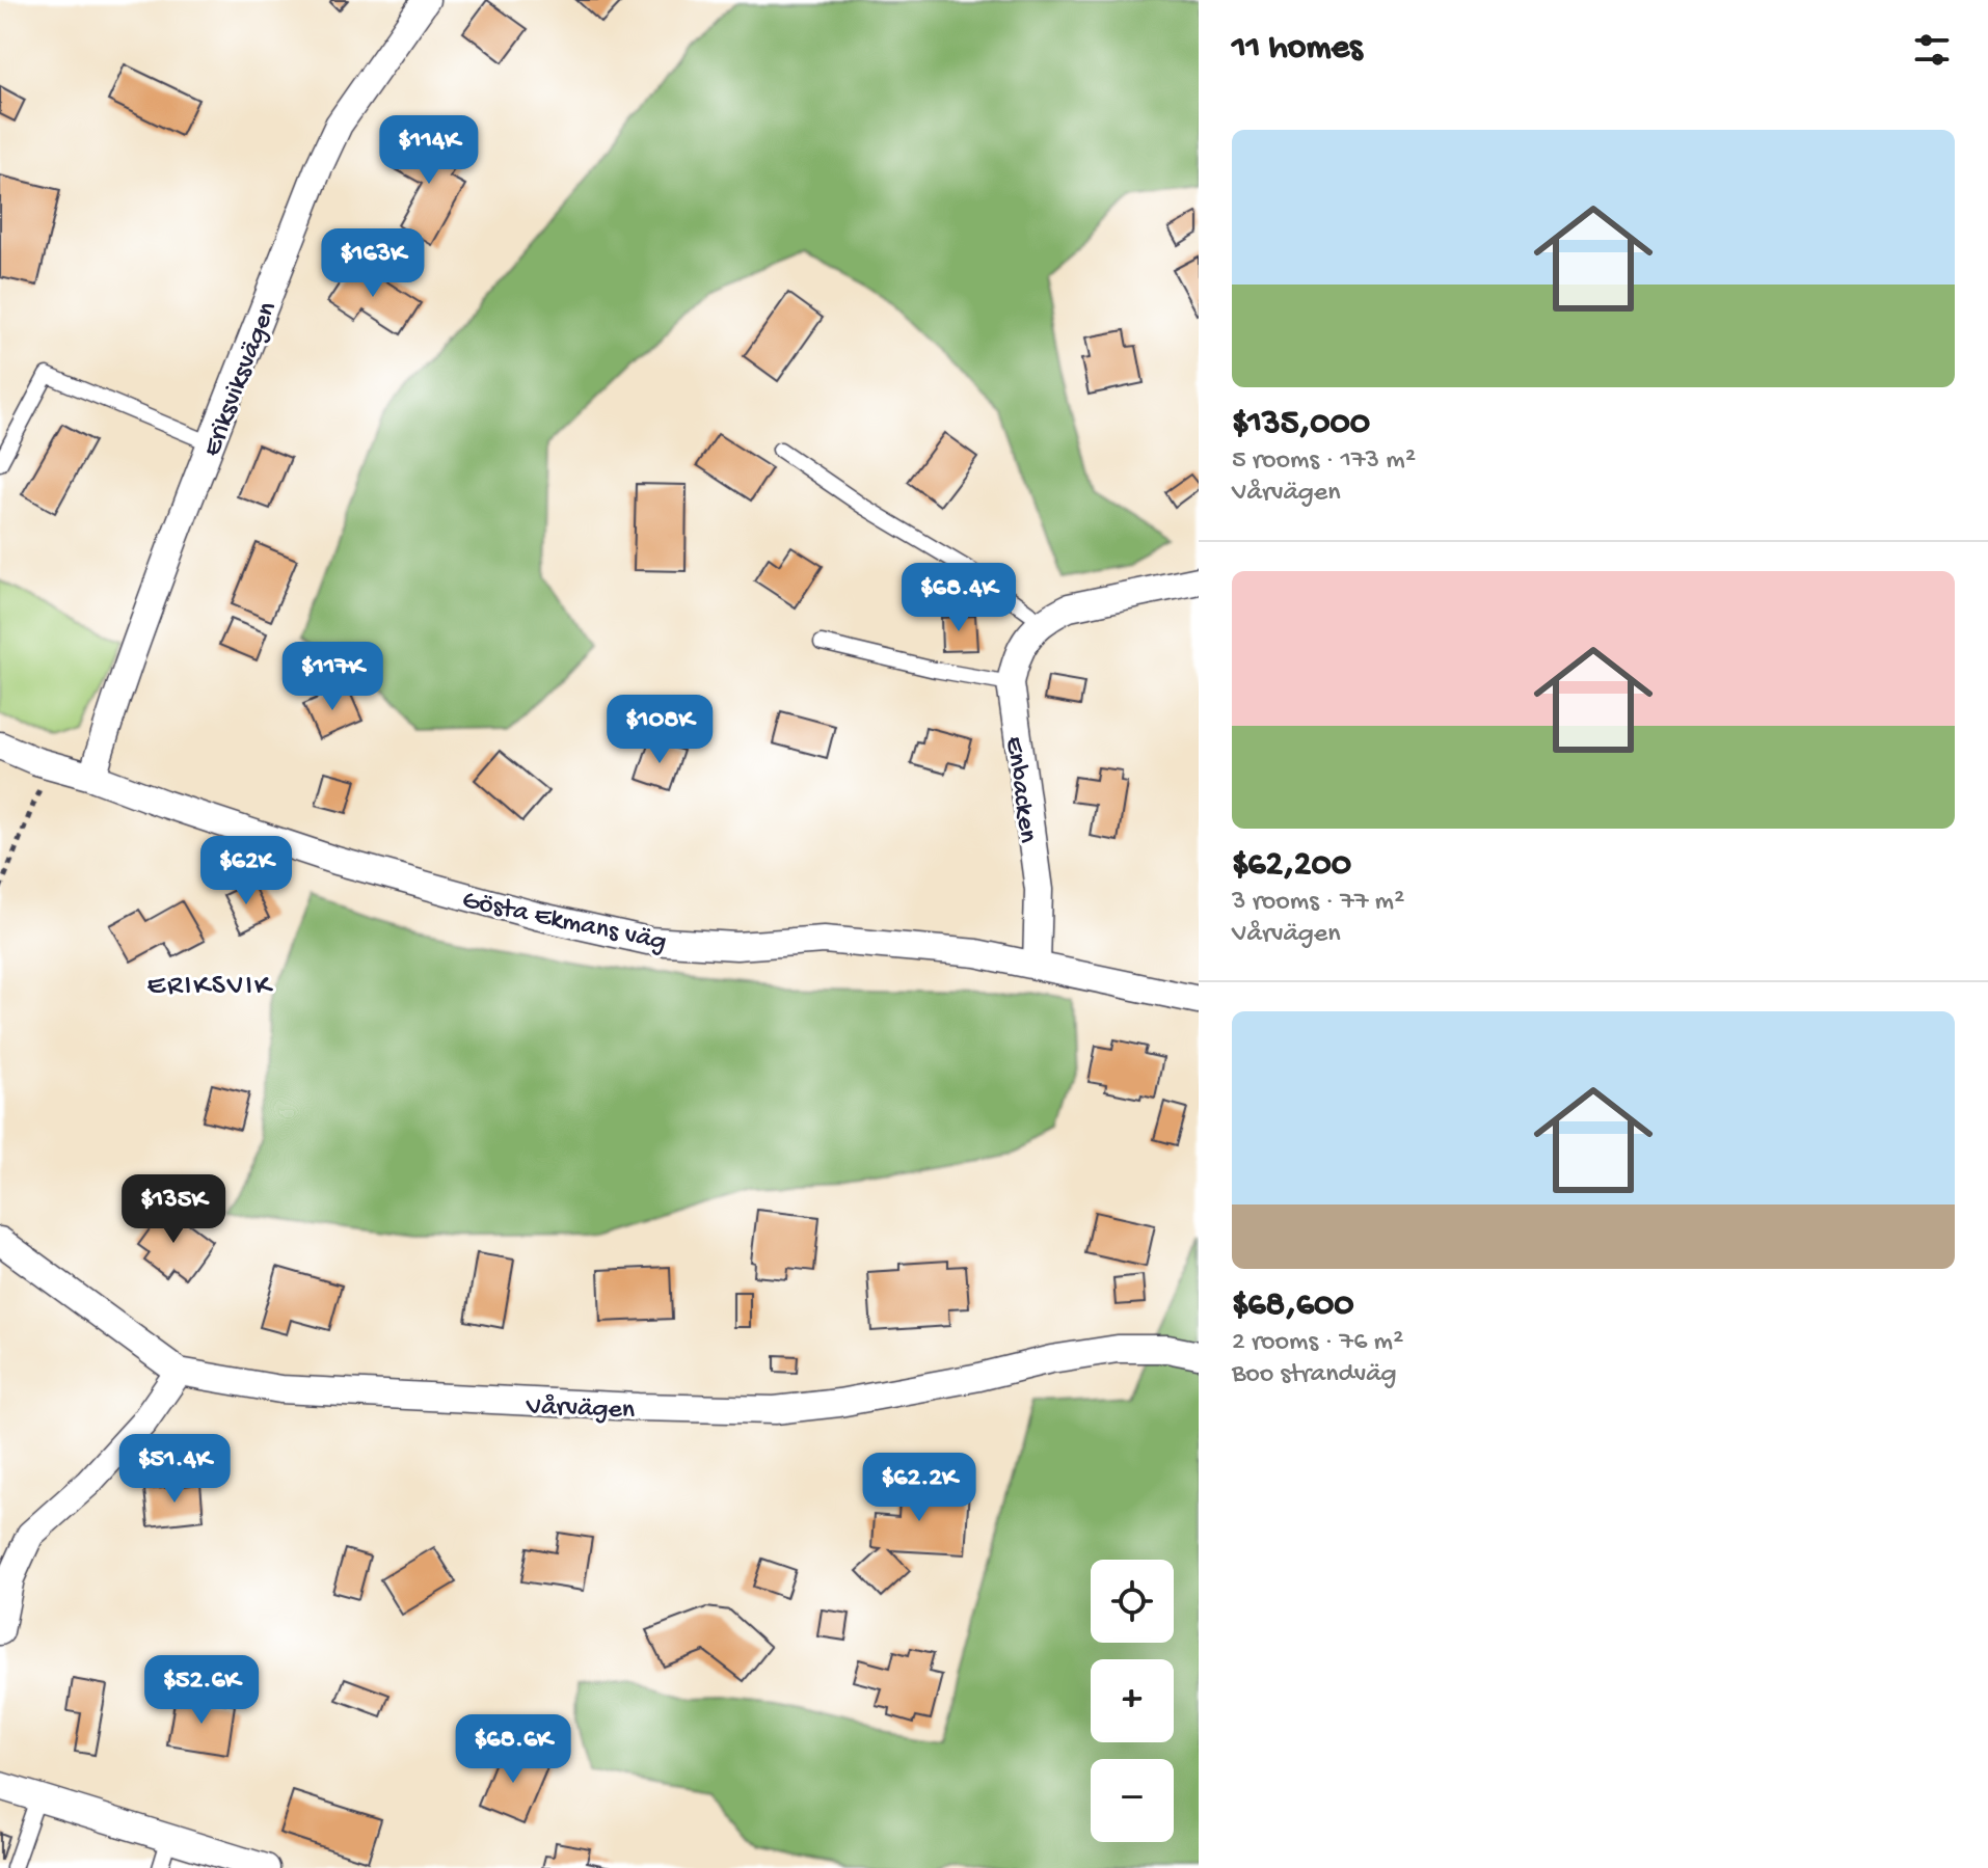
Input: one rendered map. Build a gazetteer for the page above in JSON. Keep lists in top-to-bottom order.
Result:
{
  "streets": {
    "street": [
      "Eriksviksvägen",
      "Enbacken",
      "Gösta Ekmans väg",
      "Vårvägen"
    ]
  },
  "crossings": [
    ["Eriksviksvägen", "Gösta Ekmans väg"],
    ["Enbacken", "Gösta Ekmans väg"]
  ],
  "districts": ["ERIKSVIK"],
  "page": {
    "heading": "11 homes",
    "list": [
      {
        "name": "$135,000",
        "note": "5 rooms · 173 m² · Vårvägen"
      },
      {
        "name": "$62,200",
        "note": "3 rooms · 77 m² · Vårvägen"
      },
      {
        "name": "$68,600",
        "note": "2 rooms · 76 m² · Boo strandväg"
      }
    ],
    "price": [
      "$114K",
      "$163K",
      "$68.4K",
      "$117K",
      "$108K",
      "$62K",
      "$135K",
      "$51.4K",
      "$62.2K",
      "$52.6K",
      "$68.6K"
    ],
    "map_buttons": ["+", "−"]
  }
}
